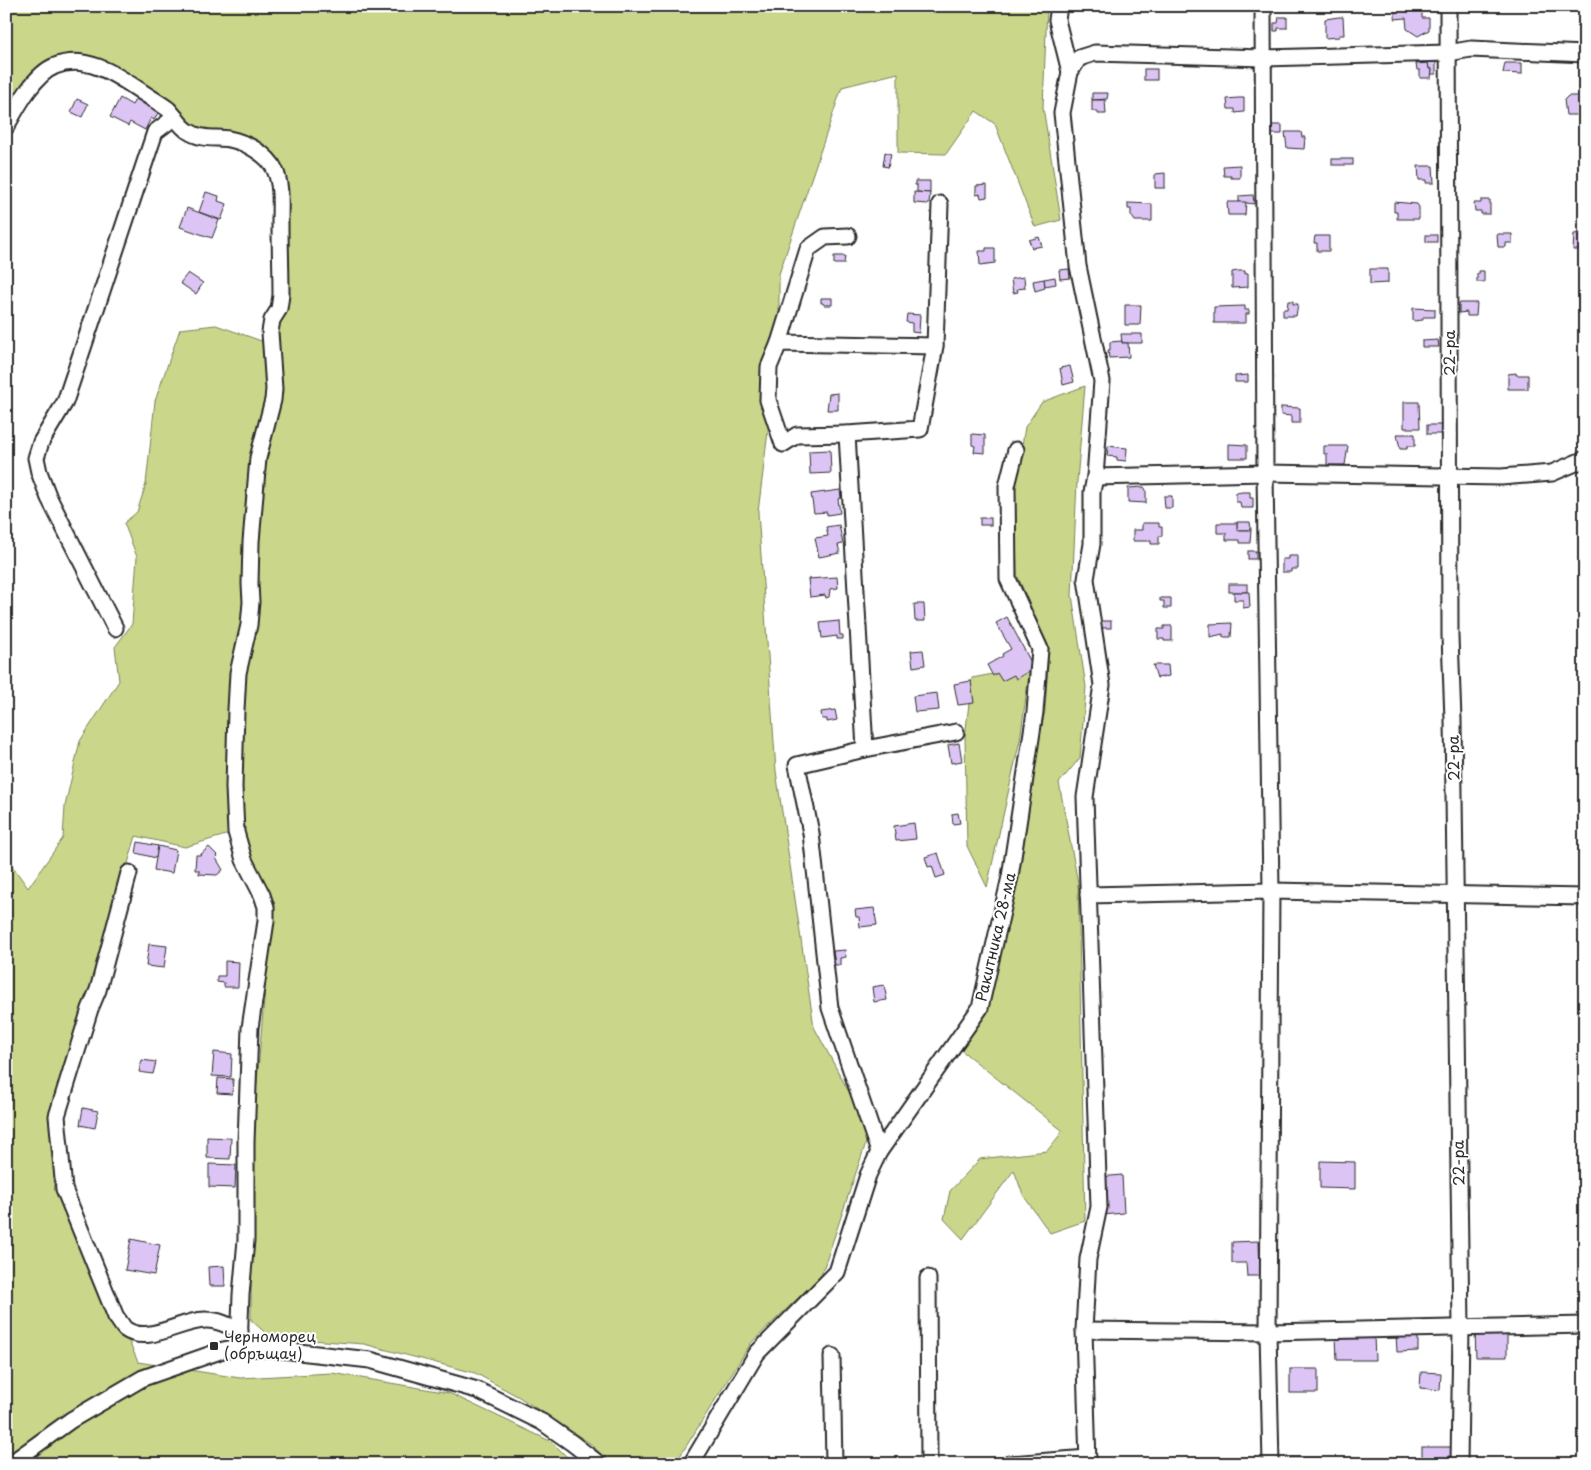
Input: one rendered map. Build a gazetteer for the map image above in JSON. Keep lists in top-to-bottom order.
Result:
{
  "streets": {
    "street": ["22-ра", "Ракитника 28-ма"]
  },
  "places": {
    "transit": ["Черноморец (обръщач)"]
  }
}
